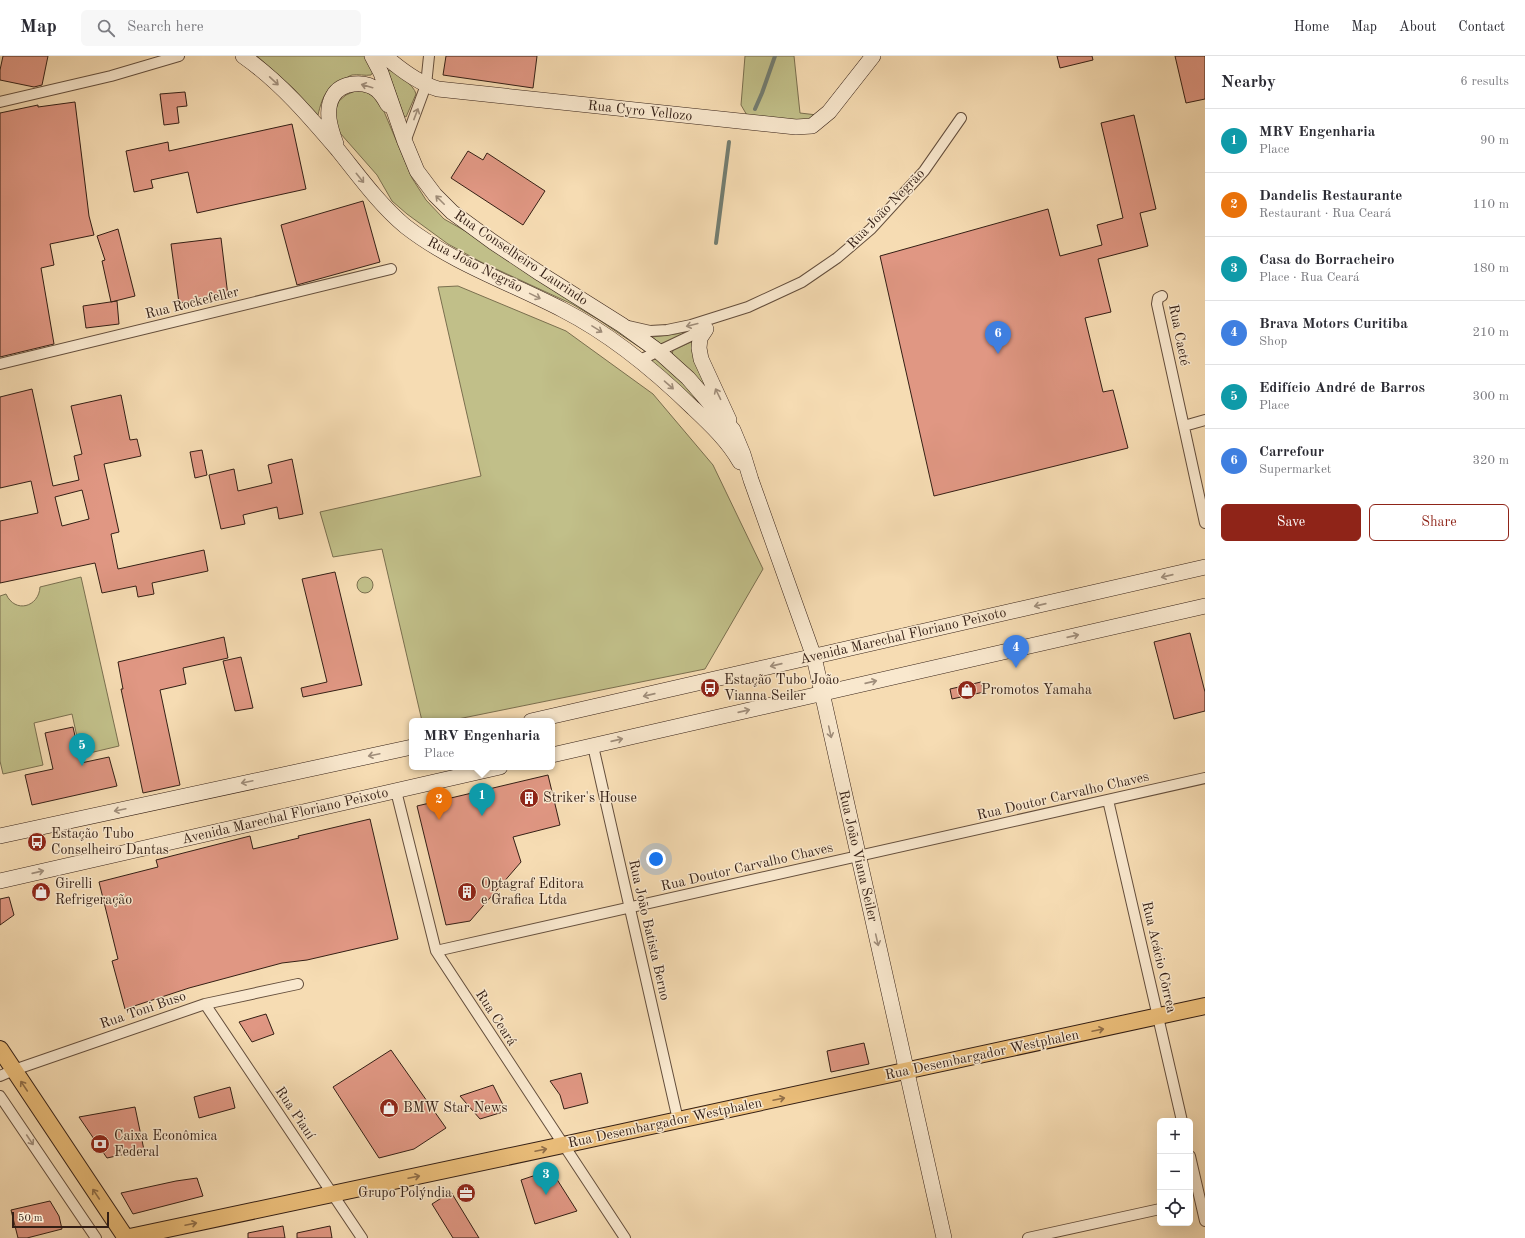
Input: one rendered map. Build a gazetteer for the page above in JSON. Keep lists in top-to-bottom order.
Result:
{
  "streets": {
    "main road": ["Rua Desembargador Westphalen"],
    "street": [
      "Rua Cyro Vellozo",
      "Rua João Negrão",
      "Rua Conselheiro Laurindo",
      "Rua Rockefeller",
      "Rua Caeté",
      "Avenida Marechal Floriano Peixoto",
      "Rua Doutor Carvalho Chaves",
      "Rua João Viana Seiler",
      "Rua João Batista Berno",
      "Rua Acácio Côrrea",
      "Rua Toni Buso",
      "Rua Ceará",
      "Rua Piauí"
    ]
  },
  "crossings": [
    ["Rua João Negrão", "Rua Conselheiro Laurindo"],
    ["Rua João Negrão", "Rua João Viana Seiler"],
    ["Rua Conselheiro Laurindo", "Rua João Viana Seiler"],
    ["Avenida Marechal Floriano Peixoto", "Rua João Viana Seiler"],
    ["Avenida Marechal Floriano Peixoto", "Rua Ceará"],
    ["Rua Doutor Carvalho Chaves", "Rua João Viana Seiler"],
    ["Rua Doutor Carvalho Chaves", "Rua João Batista Berno"],
    ["Rua Doutor Carvalho Chaves", "Rua Acácio Côrrea"],
    ["Rua Doutor Carvalho Chaves", "Rua Ceará"],
    ["Rua João Viana Seiler", "Rua Desembargador Westphalen"],
    ["Rua João Batista Berno", "Rua Desembargador Westphalen"],
    ["Rua Acácio Côrrea", "Rua Desembargador Westphalen"],
    ["Rua Toni Buso", "Rua Piauí"],
    ["Rua Ceará", "Rua Desembargador Westphalen"],
    ["Rua Desembargador Westphalen", "Rua Piauí"]
  ],
  "one_way": ["Rua Conselheiro Laurindo", "Rua Desembargador Westphalen"],
  "places": {
    "bus stop": ["Estação Tubo João Vianna Seiler", "Estação Tubo Conselheiro Dantas"],
    "shop": ["Promotos Yamaha", "Girelli Refrigeração", "BMW Star News"],
    "building": ["Striker's House", "Optagraf Editora e Grafica Ltda"],
    "bank": ["Caixa Econômica Federal"],
    "office": ["Grupo Polýndia"]
  },
  "scale_bar": "50 m",
  "page": {
    "header": "Map",
    "search": "Search here",
    "nav": [
      "Home",
      "Map",
      "About",
      "Contact"
    ],
    "heading": ["Nearby", "6 results"],
    "list": [
      {
        "mark": "1",
        "name": "MRV Engenharia",
        "note": "Place",
        "value": "90 m"
      },
      {
        "mark": "2",
        "name": "Dandelis Restaurante",
        "note": "Restaurant · Rua Ceará",
        "value": "110 m"
      },
      {
        "mark": "3",
        "name": "Casa do Borracheiro",
        "note": "Place · Rua Ceará",
        "value": "180 m"
      },
      {
        "mark": "4",
        "name": "Brava Motors Curitiba",
        "note": "Shop",
        "value": "210 m"
      },
      {
        "mark": "5",
        "name": "Edifício André de Barros",
        "note": "Place",
        "value": "300 m"
      },
      {
        "mark": "6",
        "name": "Carrefour",
        "note": "Supermarket",
        "value": "320 m"
      }
    ],
    "pins": [
      "6",
      "4",
      "5",
      "1",
      "2",
      "3"
    ],
    "buttons": ["Save", "Share"],
    "popup": ["MRV Engenharia", "Place"],
    "map_buttons": ["+", "−"],
    "scale": "50 m"
  }
}
